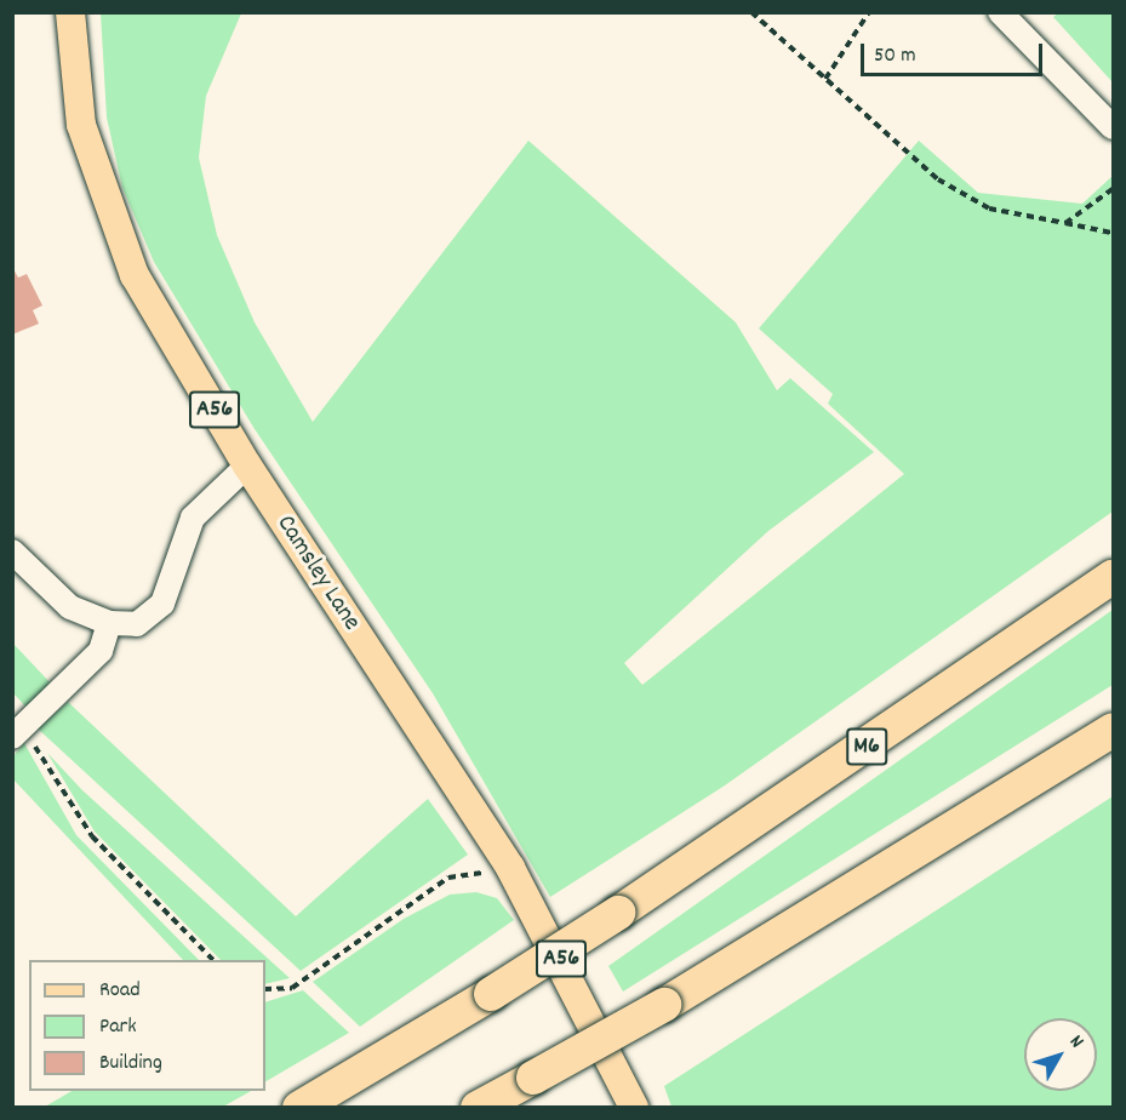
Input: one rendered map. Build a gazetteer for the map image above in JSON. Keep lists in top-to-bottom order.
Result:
{
  "streets": {
    "highway": ["M6"],
    "main road": ["A56", "Camsley Lane"]
  },
  "legend": ["Road", "Park", "Building"],
  "scale_bar": "50 m",
  "north": "top right"
}
